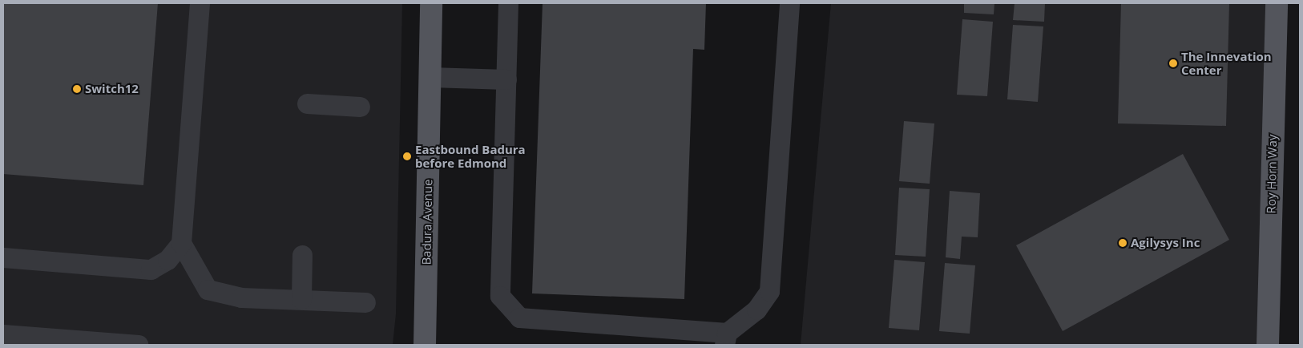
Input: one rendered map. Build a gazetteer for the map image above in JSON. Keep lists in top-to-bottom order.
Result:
{
  "streets": {
    "main road": ["Roy Horn Way", "Badura Avenue"]
  },
  "places": [
    "The Innevation Center",
    "Switch12",
    "Eastbound Badura before Edmond",
    "Agilysys Inc"
  ]
}
